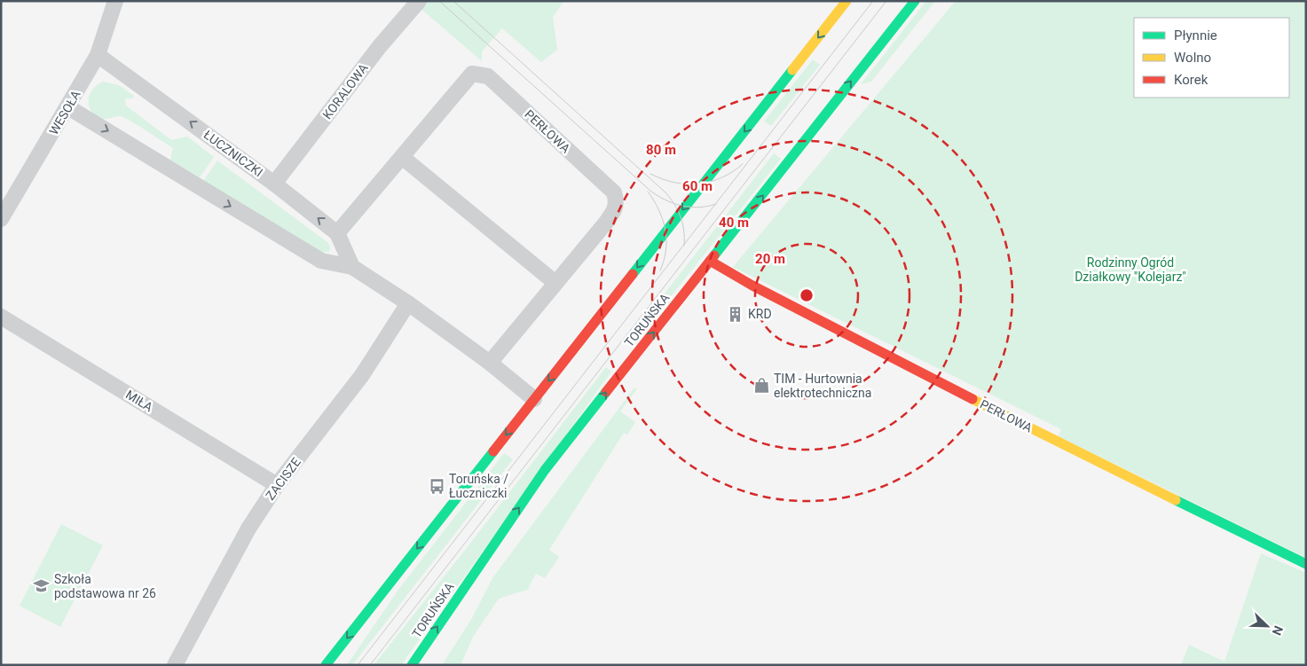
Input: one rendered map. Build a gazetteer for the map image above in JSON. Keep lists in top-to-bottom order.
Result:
{
  "streets": {
    "main road": ["PERŁOWA", "TORUŃSKA"],
    "street": [
      "KORALOWA",
      "WESOŁA",
      "ŁUCZNICZKI",
      "MIŁA",
      "ZACISZE"
    ]
  },
  "crossings": [
    ["KORALOWA", "ŁUCZNICZKI"],
    ["WESOŁA", "ŁUCZNICZKI"],
    ["PERŁOWA", "ŁUCZNICZKI"],
    ["PERŁOWA", "TORUŃSKA"],
    ["MIŁA", "ZACISZE"]
  ],
  "parks": ["Rodzinny Ogród Działkowy \"Kolejarz\""],
  "places": {
    "building": ["KRD"],
    "shop": ["TIM - Hurtownia elektrotechniczna"],
    "bus stop": ["Toruńska / Łuczniczki"],
    "school or university": ["Szkoła podstawowa nr 26"]
  },
  "legend": ["Płynnie", "Wolno", "Korek"],
  "north": "bottom right",
  "rings": [
    "80 m",
    "60 m",
    "40 m",
    "20 m"
  ]
}
